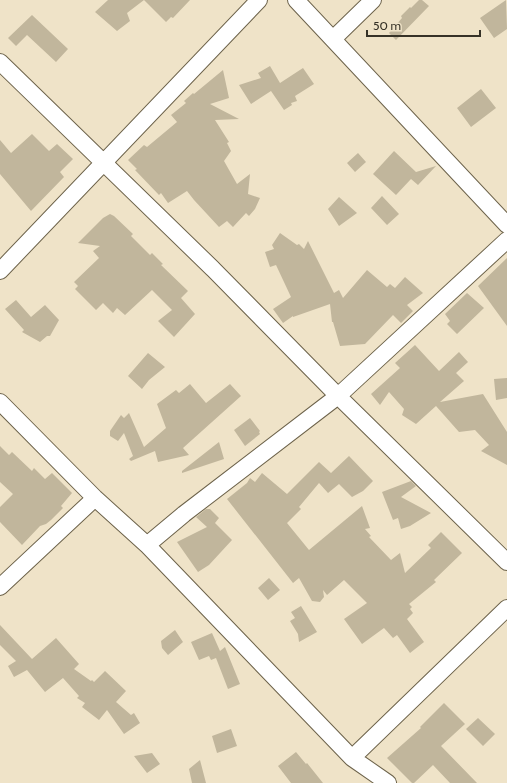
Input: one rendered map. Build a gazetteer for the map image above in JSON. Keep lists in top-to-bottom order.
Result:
{
  "scale_bar": "50 m"
}
